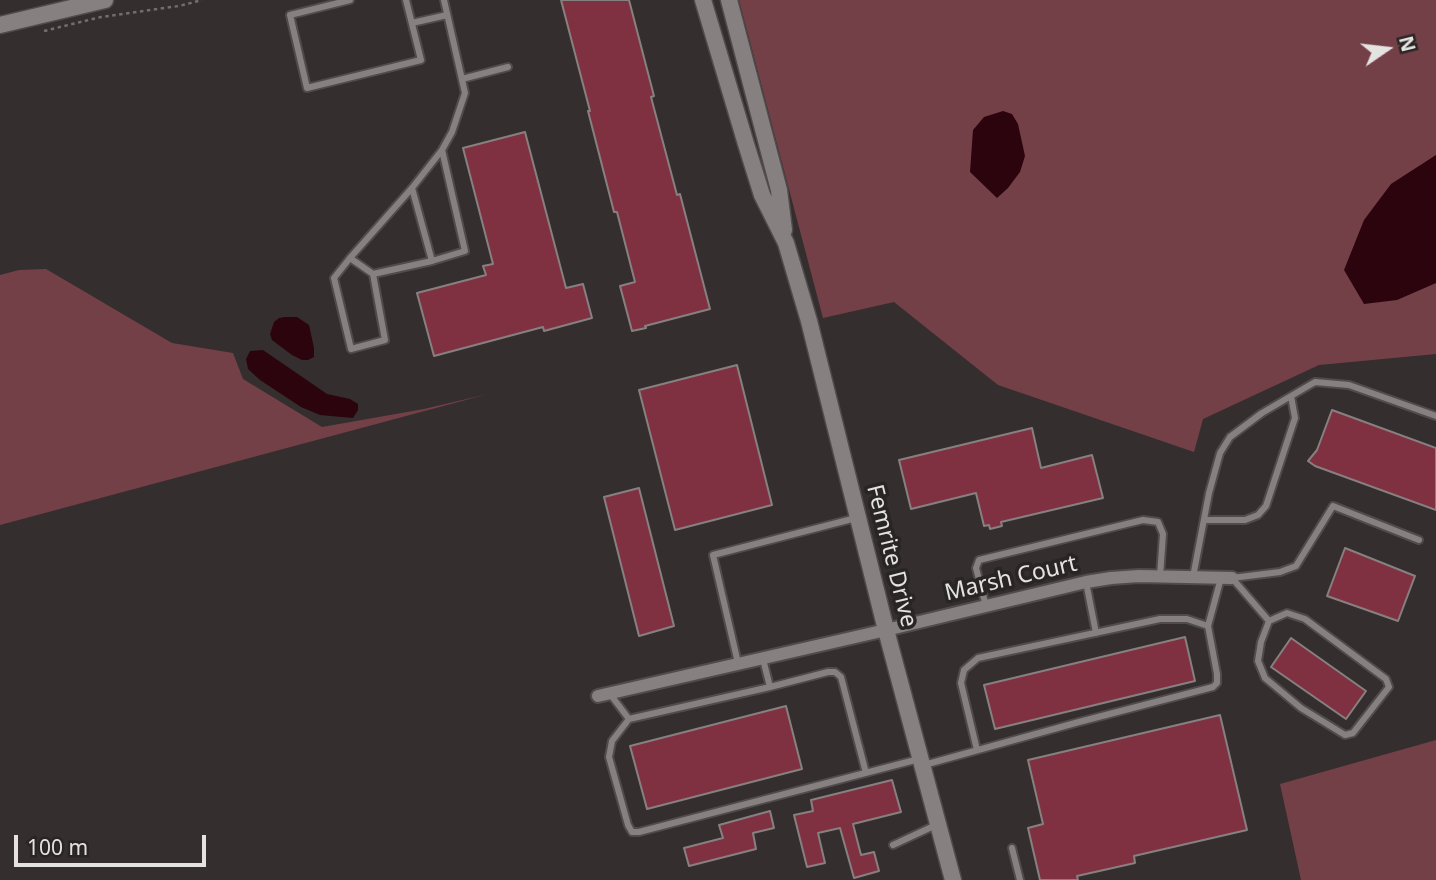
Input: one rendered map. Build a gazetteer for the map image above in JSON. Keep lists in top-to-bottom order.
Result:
{
  "streets": {
    "street": ["Femrite Drive", "Marsh Court"]
  },
  "crossings": [
    ["Femrite Drive", "Marsh Court"]
  ],
  "scale_bar": "100 m",
  "north": "right"
}
